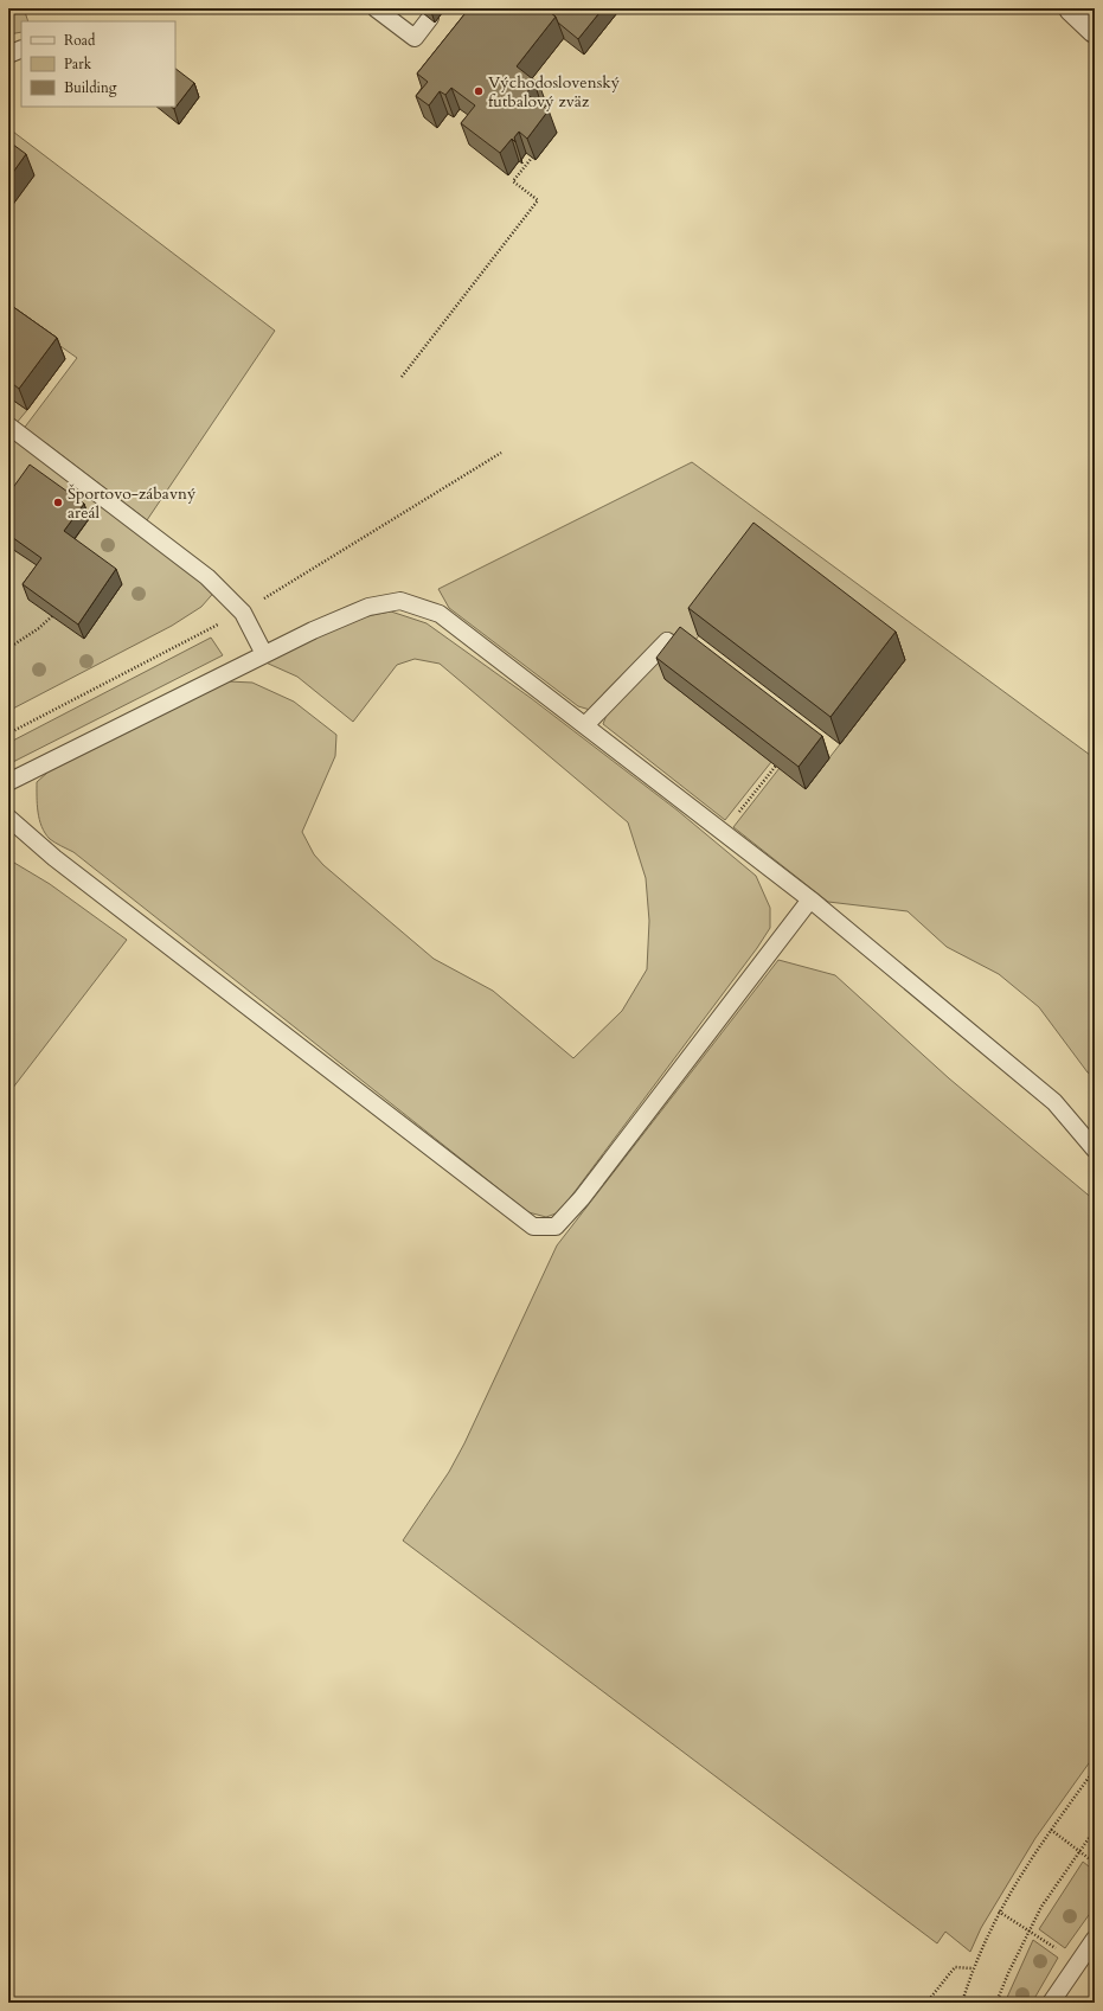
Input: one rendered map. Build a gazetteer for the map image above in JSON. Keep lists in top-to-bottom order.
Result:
{
  "places": ["Východoslovenský futbalový zväz", "Športovo-zábavný areál"],
  "legend": ["Road", "Park", "Building"]
}
